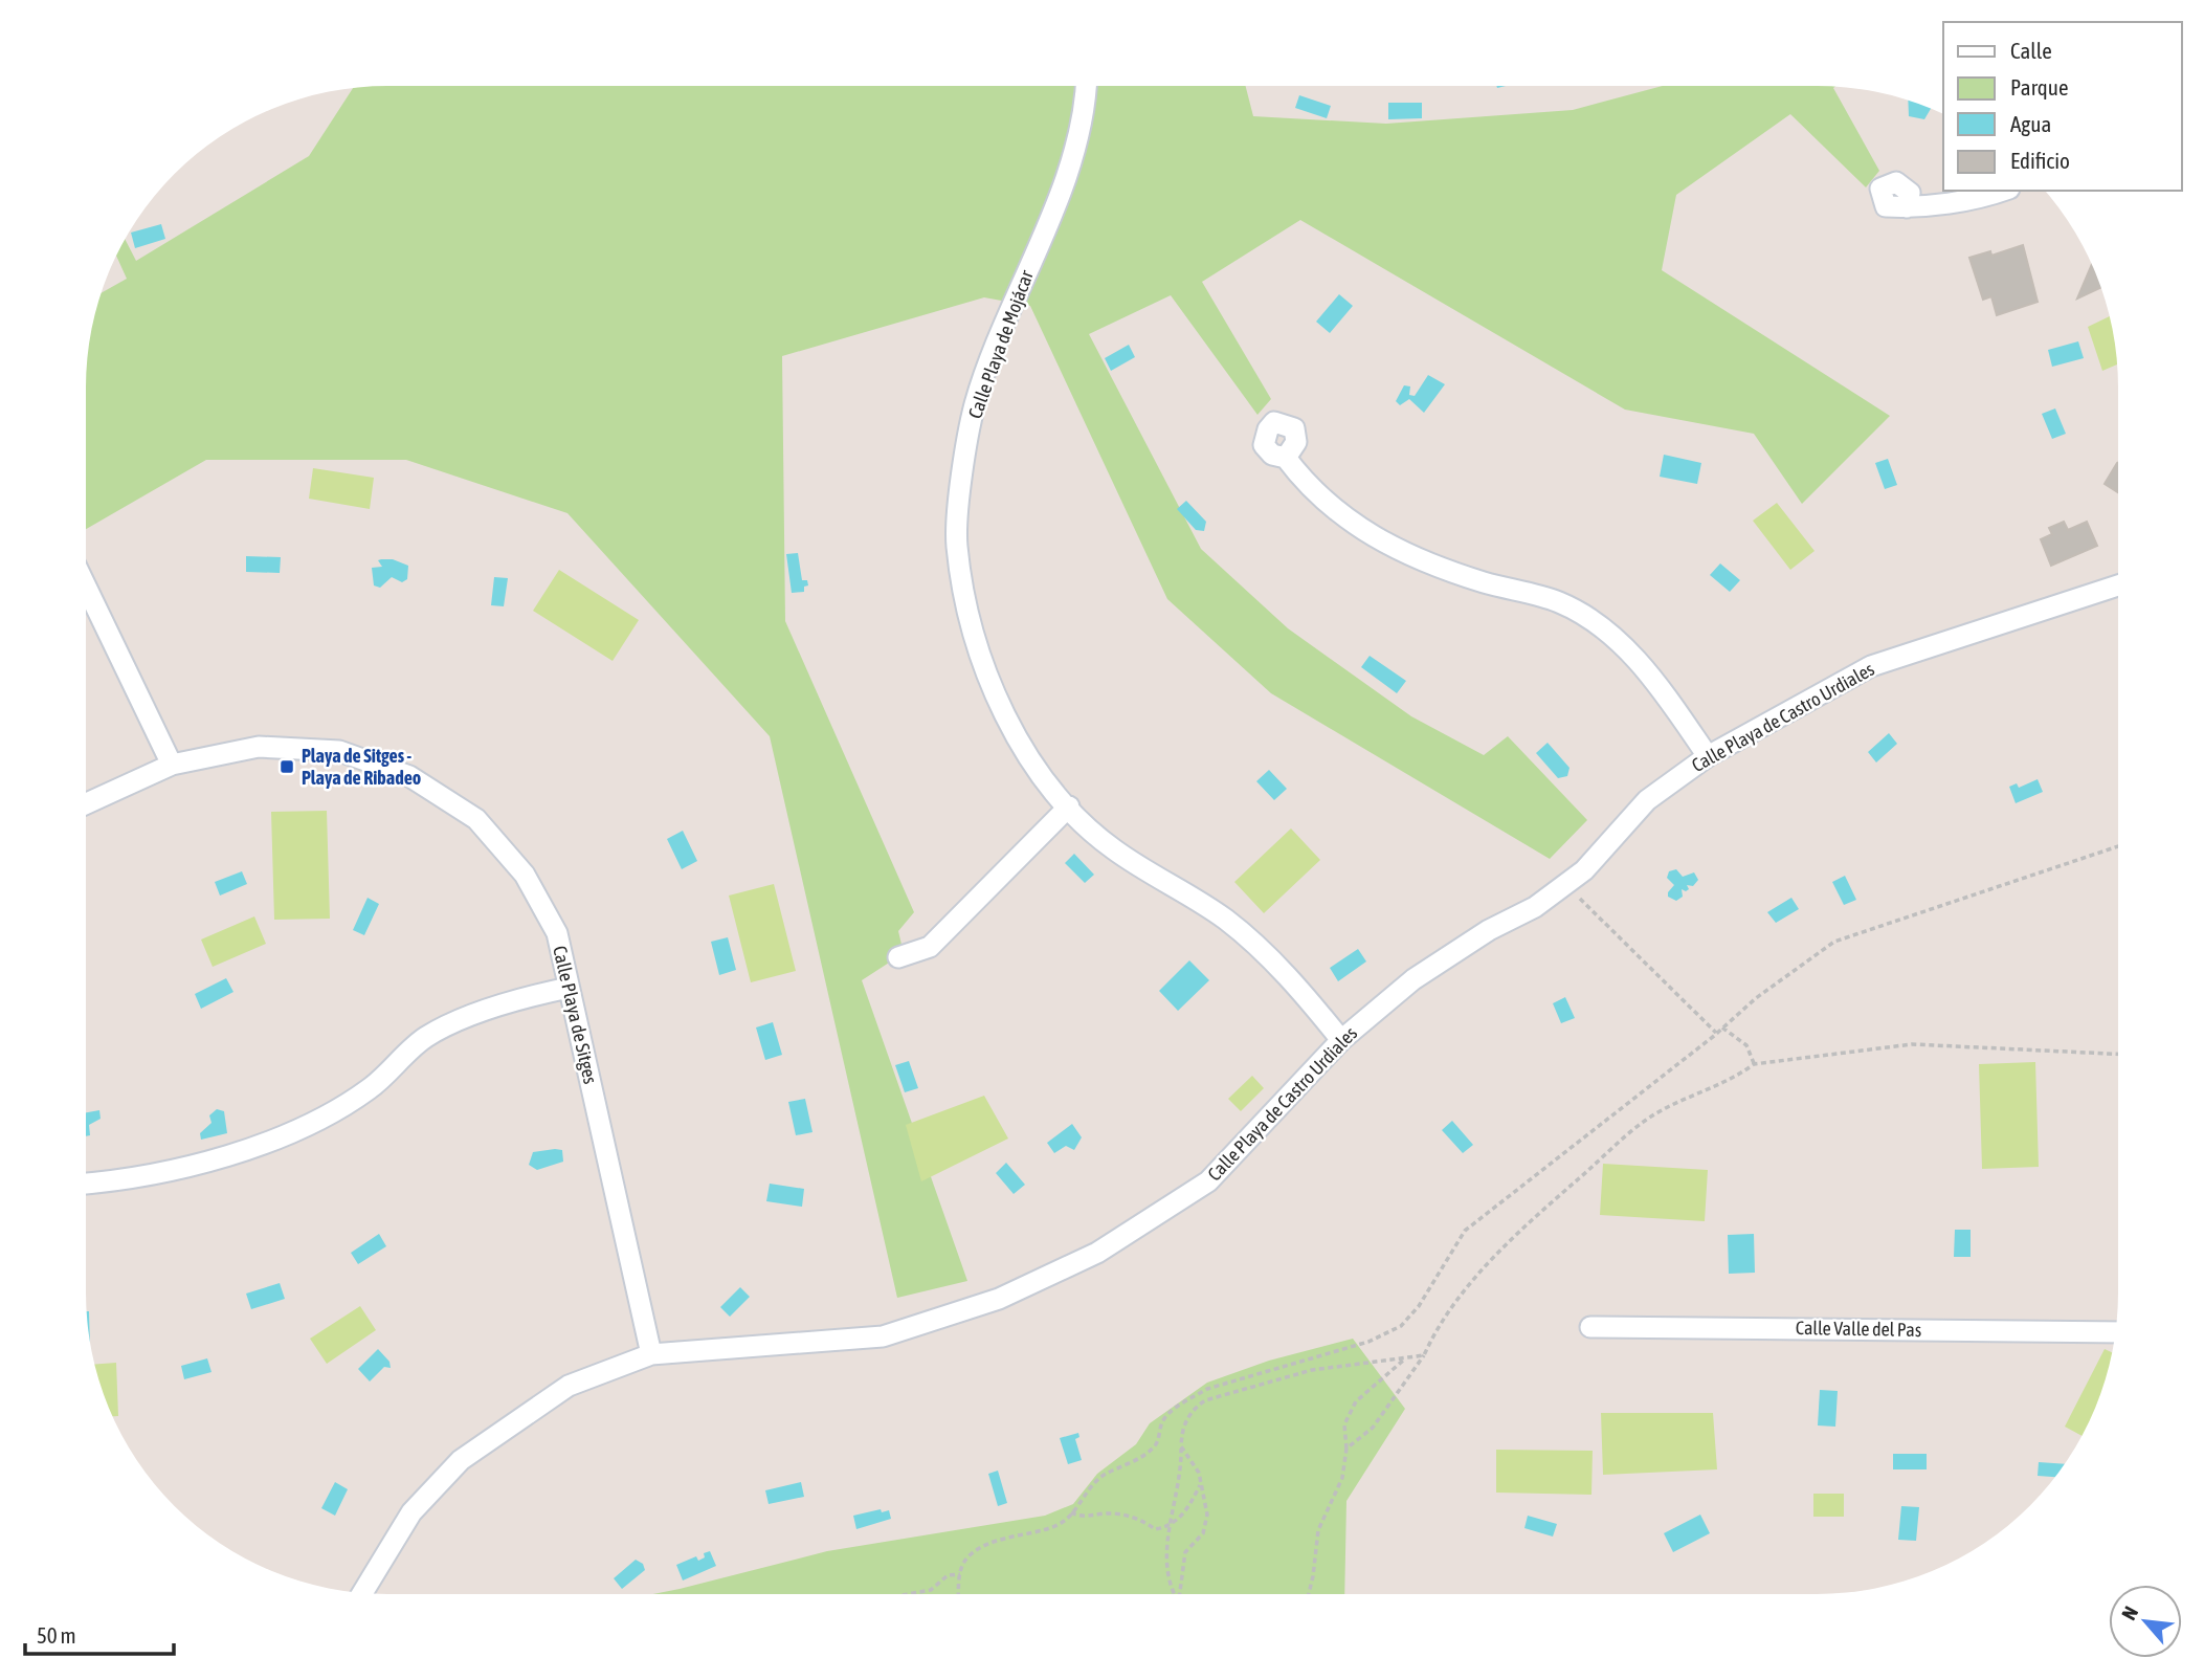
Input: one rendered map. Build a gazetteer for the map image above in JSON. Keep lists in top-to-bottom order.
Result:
{
  "streets": {
    "street": [
      "Calle Playa de Mojácar",
      "Calle Playa de Castro Urdiales",
      "Calle Playa de Sitges",
      "Calle Valle del Pas"
    ]
  },
  "crossings": [
    ["Calle Playa de Mojácar", "Calle Playa de Castro Urdiales"],
    ["Calle Playa de Castro Urdiales", "Calle Playa de Sitges"]
  ],
  "places": {
    "transit": ["Playa de Sitges - Playa de Ribadeo"]
  },
  "legend": [
    "Calle",
    "Parque",
    "Agua",
    "Edificio"
  ],
  "scale_bar": "50 m",
  "north": "top left"
}
